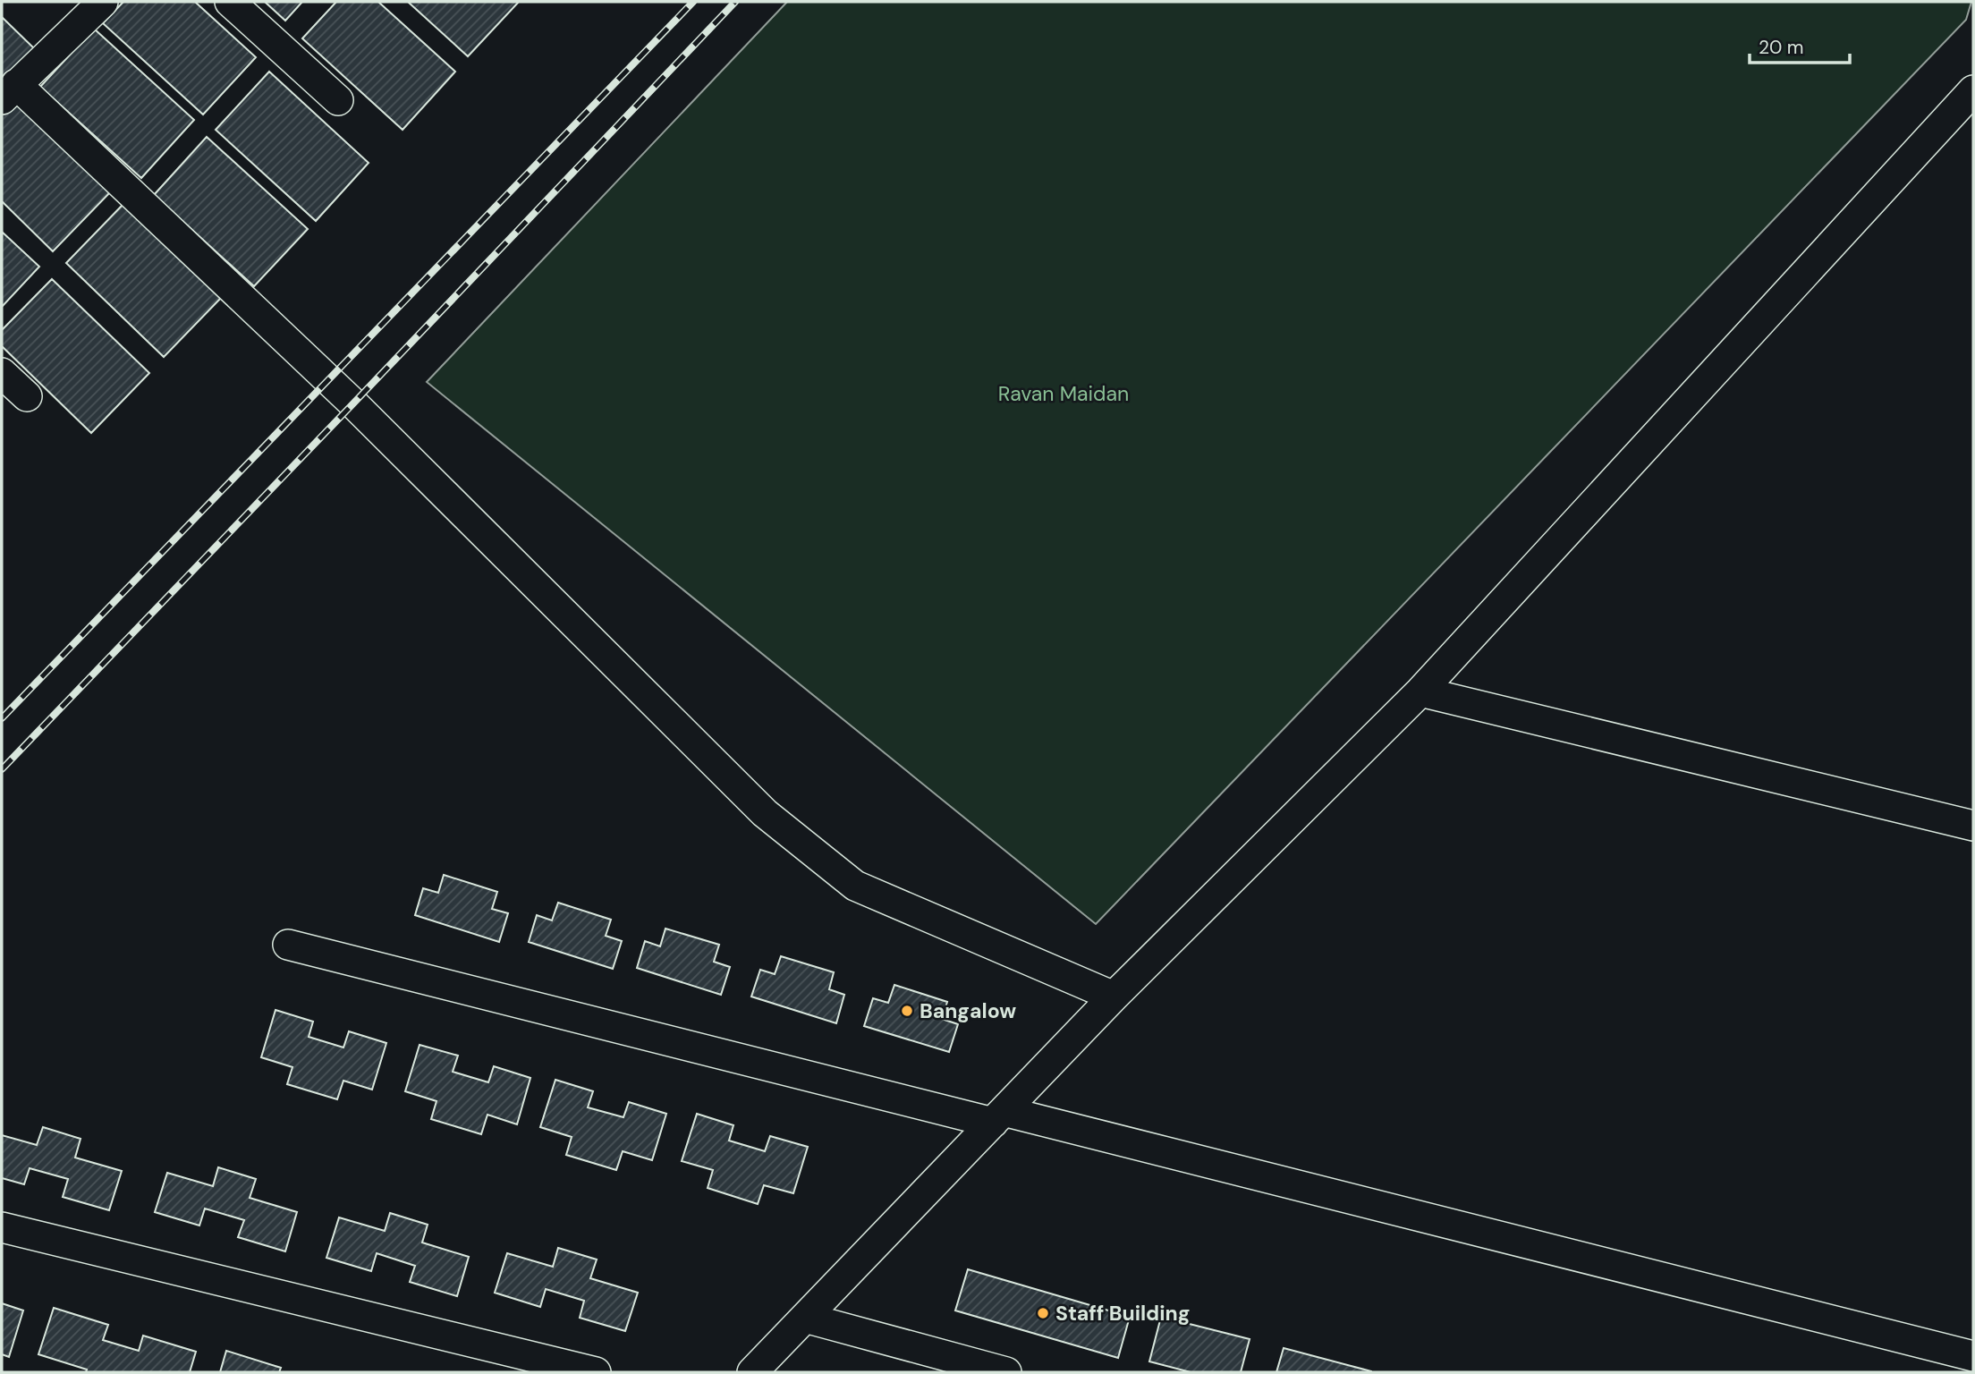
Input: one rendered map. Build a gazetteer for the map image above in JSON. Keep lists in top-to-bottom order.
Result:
{
  "parks": ["Ravan Maidan"],
  "places": ["Bangalow", "Staff Building"],
  "scale_bar": "20 m"
}
